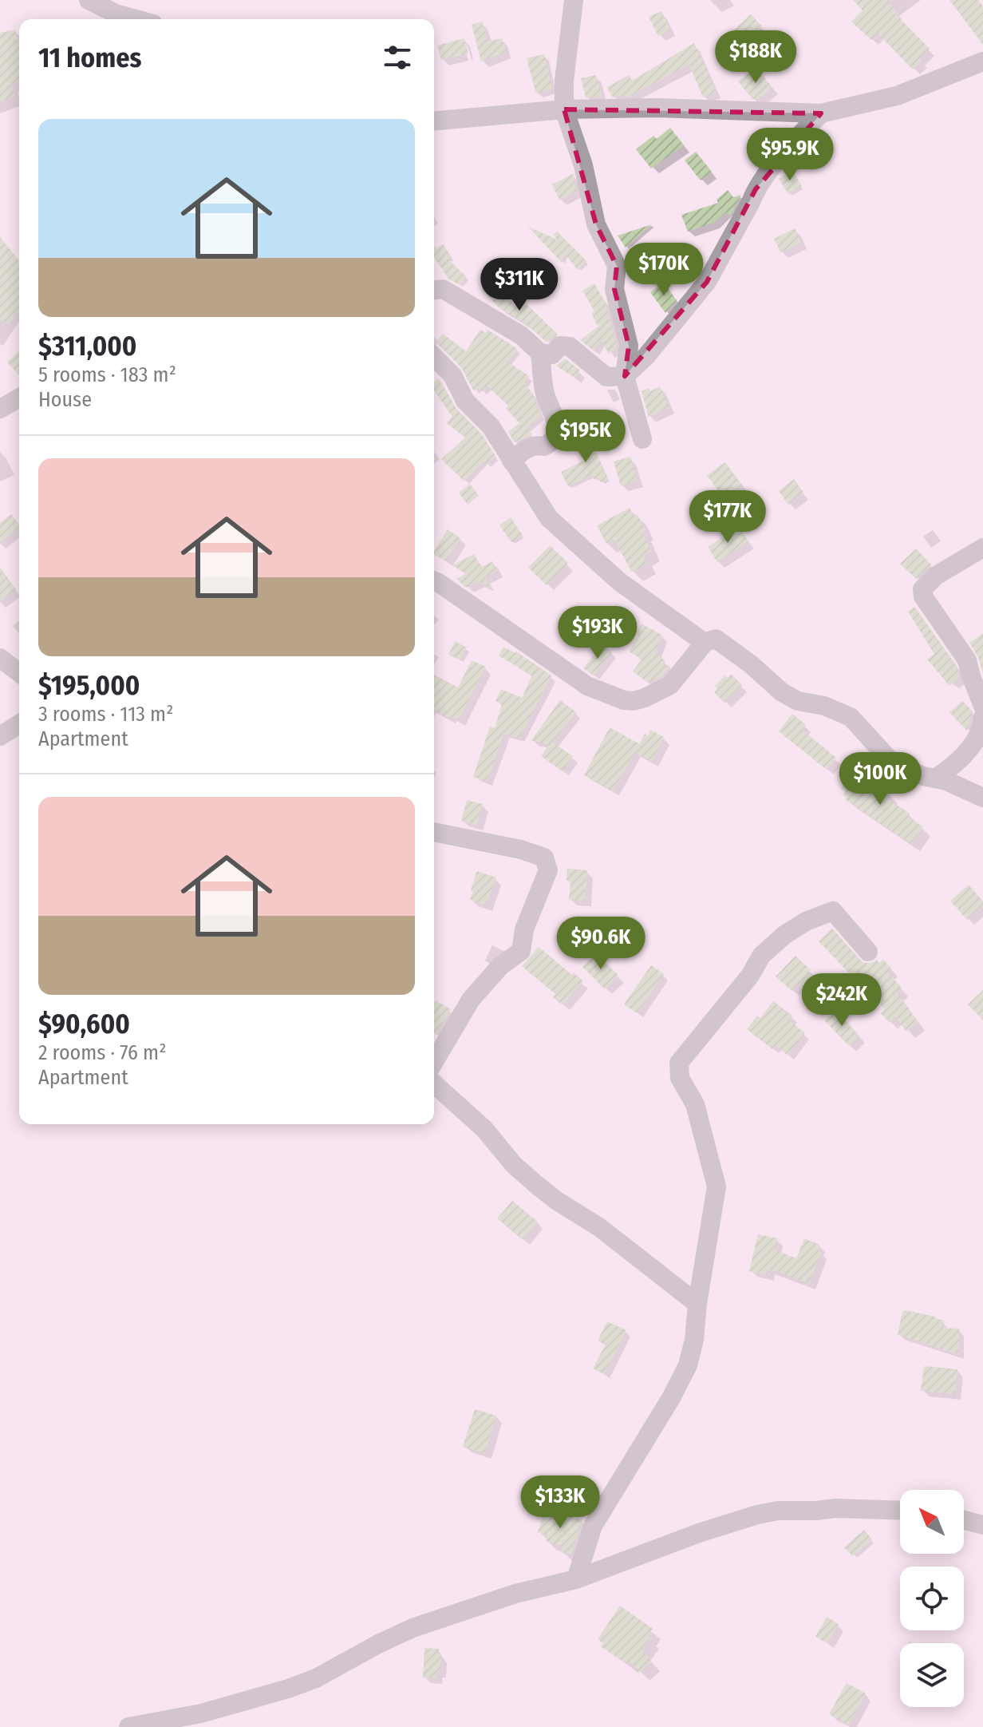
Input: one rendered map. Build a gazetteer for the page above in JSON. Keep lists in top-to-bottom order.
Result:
{
  "north": "top left",
  "page": {
    "heading": "11 homes",
    "price": [
      "$188K",
      "$95.9K",
      "$170K",
      "$311K",
      "$195K",
      "$177K",
      "$193K",
      "$100K",
      "$90.6K",
      "$242K",
      "$133K"
    ],
    "list": [
      {
        "name": "$311,000",
        "note": "5 rooms · 183 m² · House"
      },
      {
        "name": "$195,000",
        "note": "3 rooms · 113 m² · Apartment"
      },
      {
        "name": "$90,600",
        "note": "2 rooms · 76 m² · Apartment"
      }
    ]
  }
}
